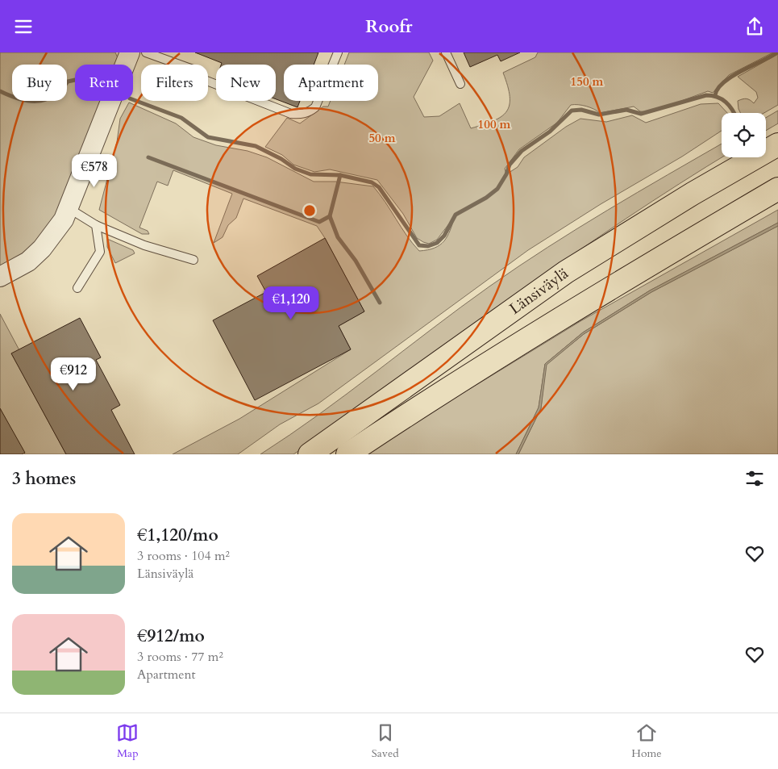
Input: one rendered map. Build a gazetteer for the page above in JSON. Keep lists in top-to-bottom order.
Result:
{
  "streets": {
    "main road": ["Länsiväylä"]
  },
  "page": {
    "header": "Roofr",
    "chip": [
      "Buy",
      "Rent",
      "Filters",
      "New",
      "Apartment"
    ],
    "price": ["€578", "€1,120", "€912"],
    "heading": "3 homes",
    "list": [
      {
        "name": "€1,120/mo",
        "note": "3 rooms · 104 m² · Länsiväylä"
      },
      {
        "name": "€912/mo",
        "note": "3 rooms · 77 m² · Apartment"
      }
    ],
    "tabs": ["Map", "Saved", "Home"]
  },
  "rings": ["150 m", "100 m", "50 m"]
}
